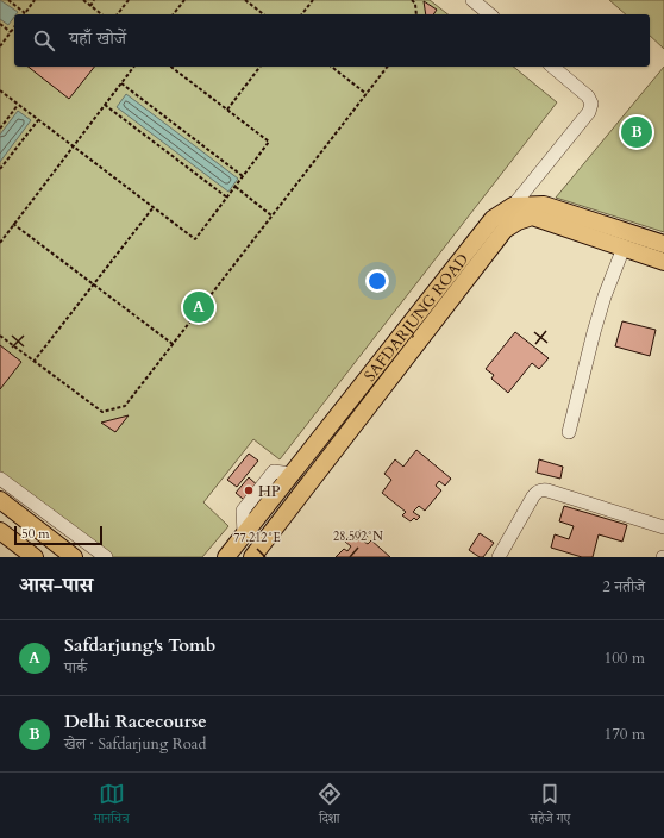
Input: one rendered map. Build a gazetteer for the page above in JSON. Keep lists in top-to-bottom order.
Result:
{
  "streets": {
    "main road": ["SAFDARJUNG ROAD"]
  },
  "places": ["HP"],
  "scale_bar": "50 m",
  "page": {
    "search": "यहाँ खोजें",
    "pins": ["B", "A"],
    "scale": "50 m",
    "heading": ["आस-पास", "2 नतीजे"],
    "list": [
      {
        "mark": "A",
        "name": "Safdarjung's Tomb",
        "note": "पार्क",
        "value": "100 m"
      },
      {
        "mark": "B",
        "name": "Delhi Racecourse",
        "note": "खेल · Safdarjung Road",
        "value": "170 m"
      }
    ],
    "nav": ["मानचित्र", "दिशा", "सहेजे गए"]
  },
  "coordinates": ["28.592°N", "77.212°E"]
}
